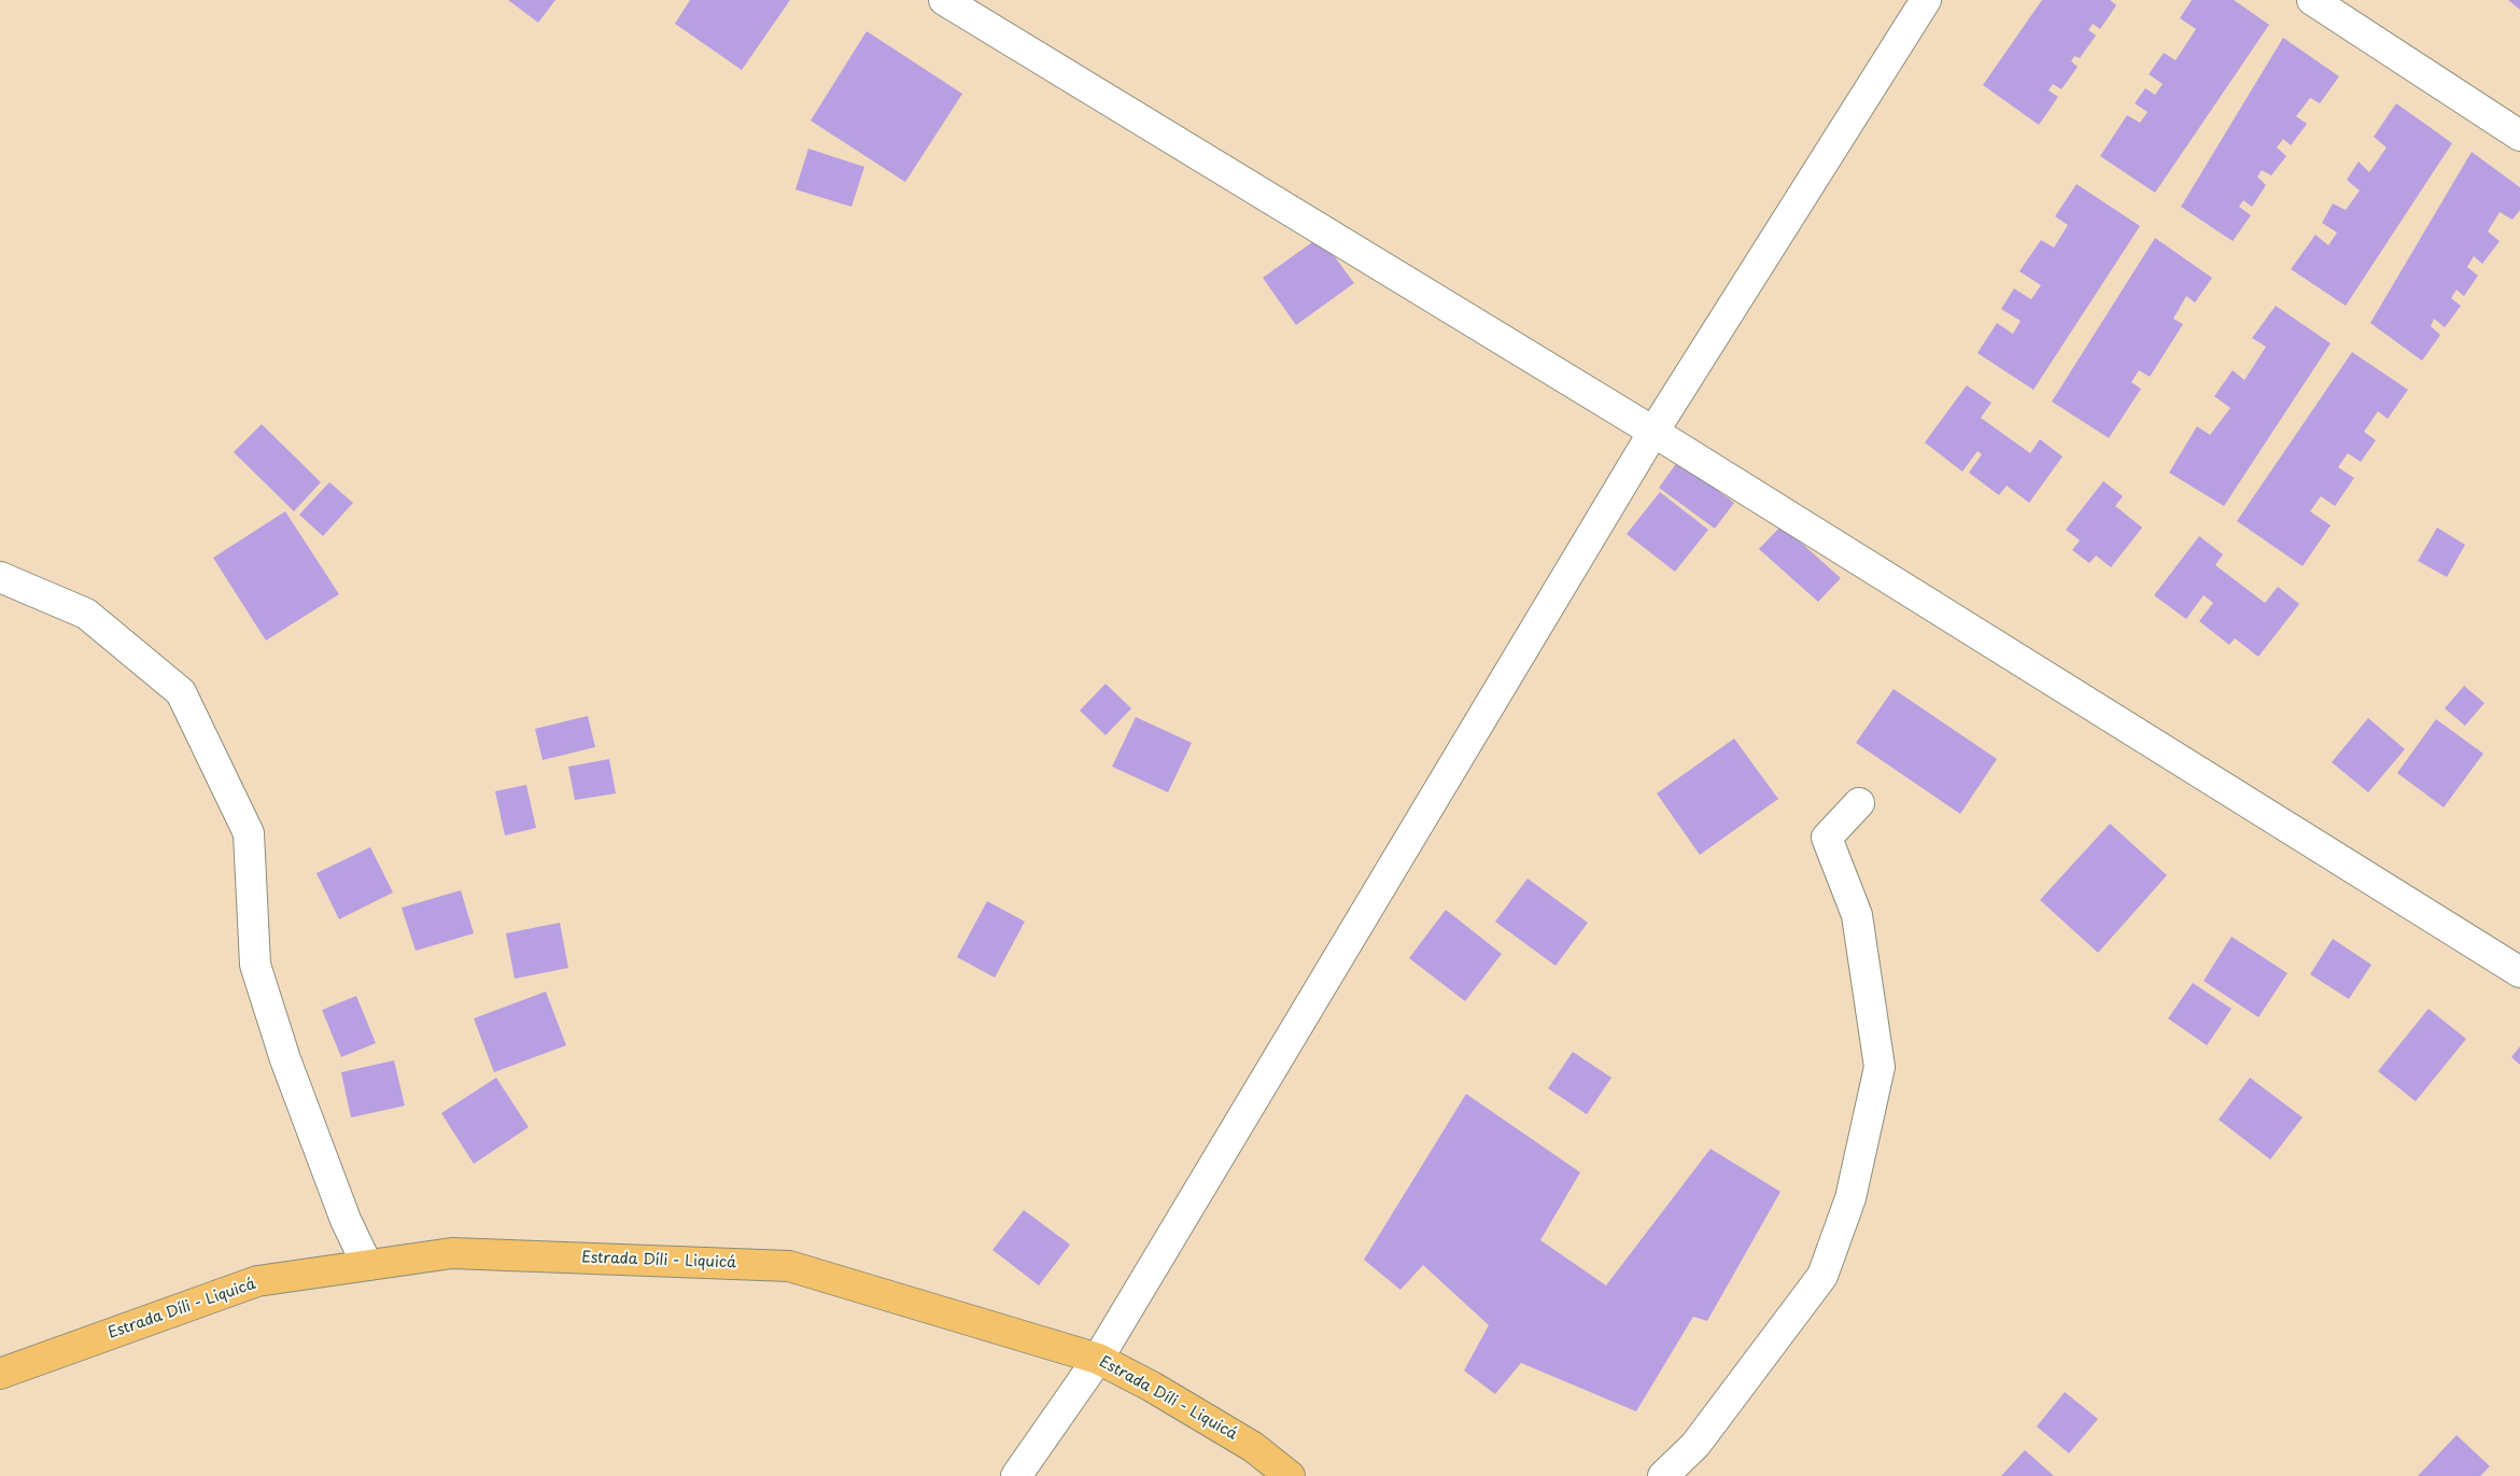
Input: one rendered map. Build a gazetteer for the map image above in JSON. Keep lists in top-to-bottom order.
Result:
{
  "streets": {
    "main road": ["Estrada Díli - Liquicá"]
  }
}
